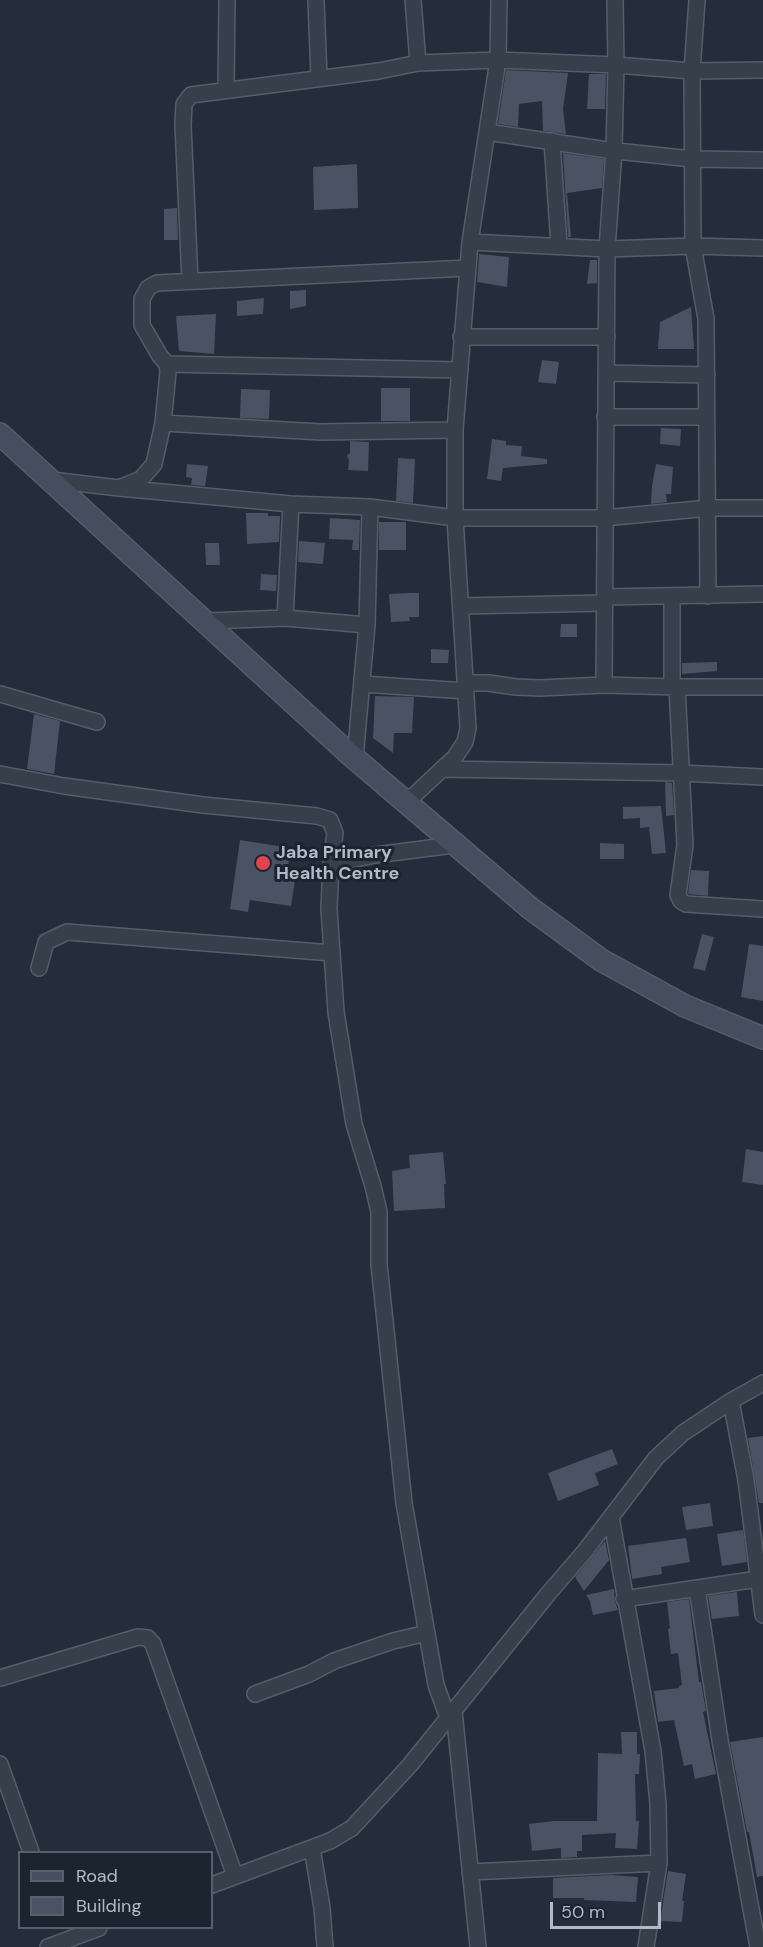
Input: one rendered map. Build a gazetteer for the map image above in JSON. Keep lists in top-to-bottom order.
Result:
{
  "places": ["Jaba Primary Health Centre"],
  "legend": ["Road", "Building"],
  "scale_bar": "50 m"
}
